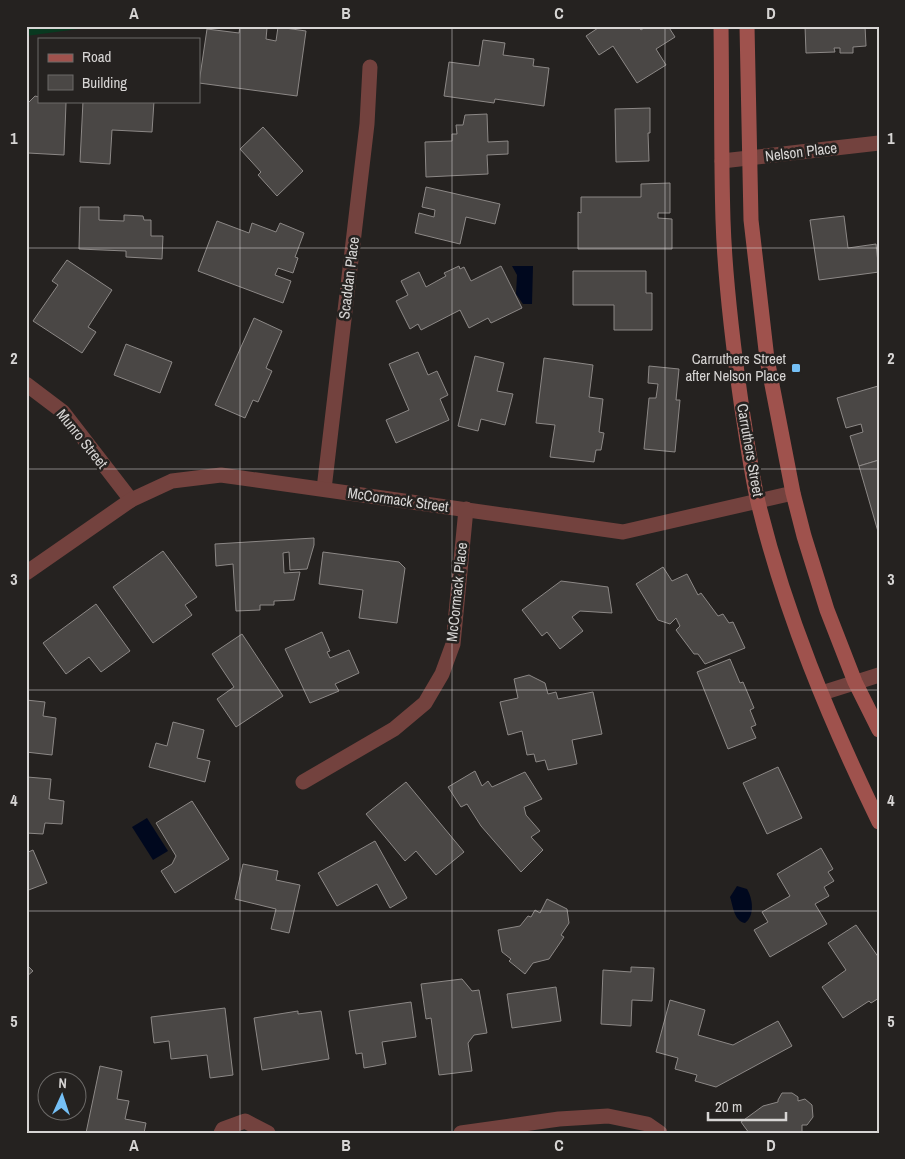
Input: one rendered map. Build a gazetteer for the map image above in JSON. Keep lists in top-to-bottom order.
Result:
{
  "streets": {
    "main road": ["Carruthers Street"],
    "street": [
      "Nelson Place",
      "Scaddan Place",
      "Munro Street",
      "McCormack Street",
      "McCormack Place"
    ]
  },
  "crossings": [
    ["Nelson Place", "Carruthers Street"],
    ["Scaddan Place", "McCormack Street"],
    ["Munro Street", "McCormack Street"],
    ["Carruthers Street", "McCormack Street"],
    ["McCormack Street", "McCormack Place"]
  ],
  "places": {
    "transit": ["Carruthers Street after Nelson Place"]
  },
  "legend": ["Road", "Building"],
  "scale_bar": "20 m",
  "north": "top",
  "grid": {
    "columns": [
      "A",
      "B",
      "C",
      "D"
    ],
    "rows": [
      "1",
      "2",
      "3",
      "4",
      "5"
    ]
  }
}
